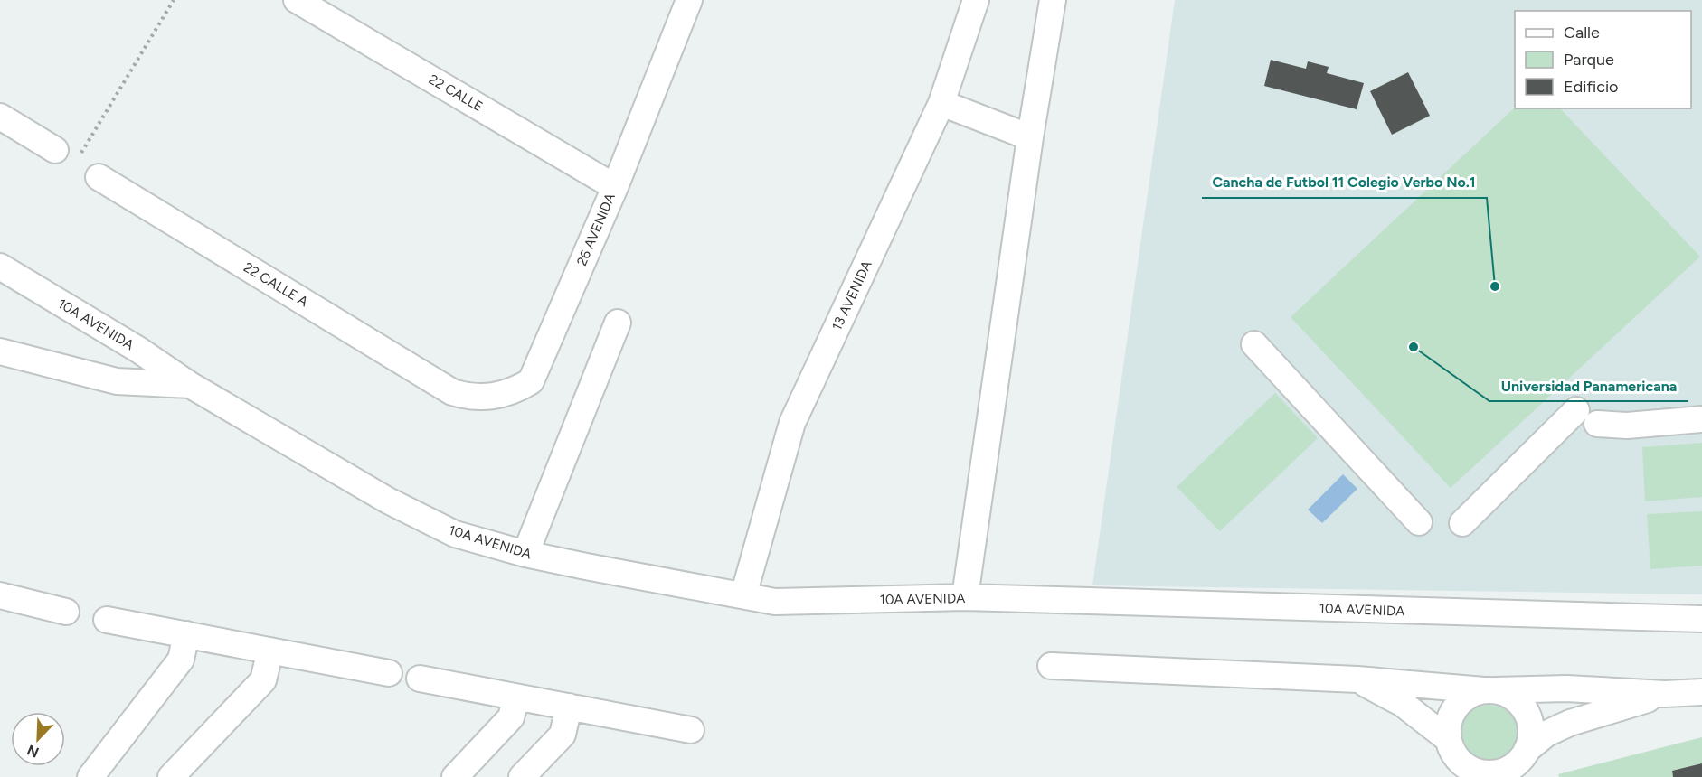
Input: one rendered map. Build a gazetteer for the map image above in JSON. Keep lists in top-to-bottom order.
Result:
{
  "streets": {
    "street": [
      "22 CALLE",
      "26 AVENIDA",
      "22 CALLE A",
      "13 AVENIDA",
      "10A AVENIDA"
    ]
  },
  "crossings": [
    ["22 CALLE", "26 AVENIDA"],
    ["26 AVENIDA", "22 CALLE A"],
    ["13 AVENIDA", "10A AVENIDA"]
  ],
  "places": ["Cancha de Futbol 11 Colegio Verbo No.1", "Universidad Panamericana"],
  "legend": ["Calle", "Parque", "Edificio"],
  "north": "bottom left"
}
